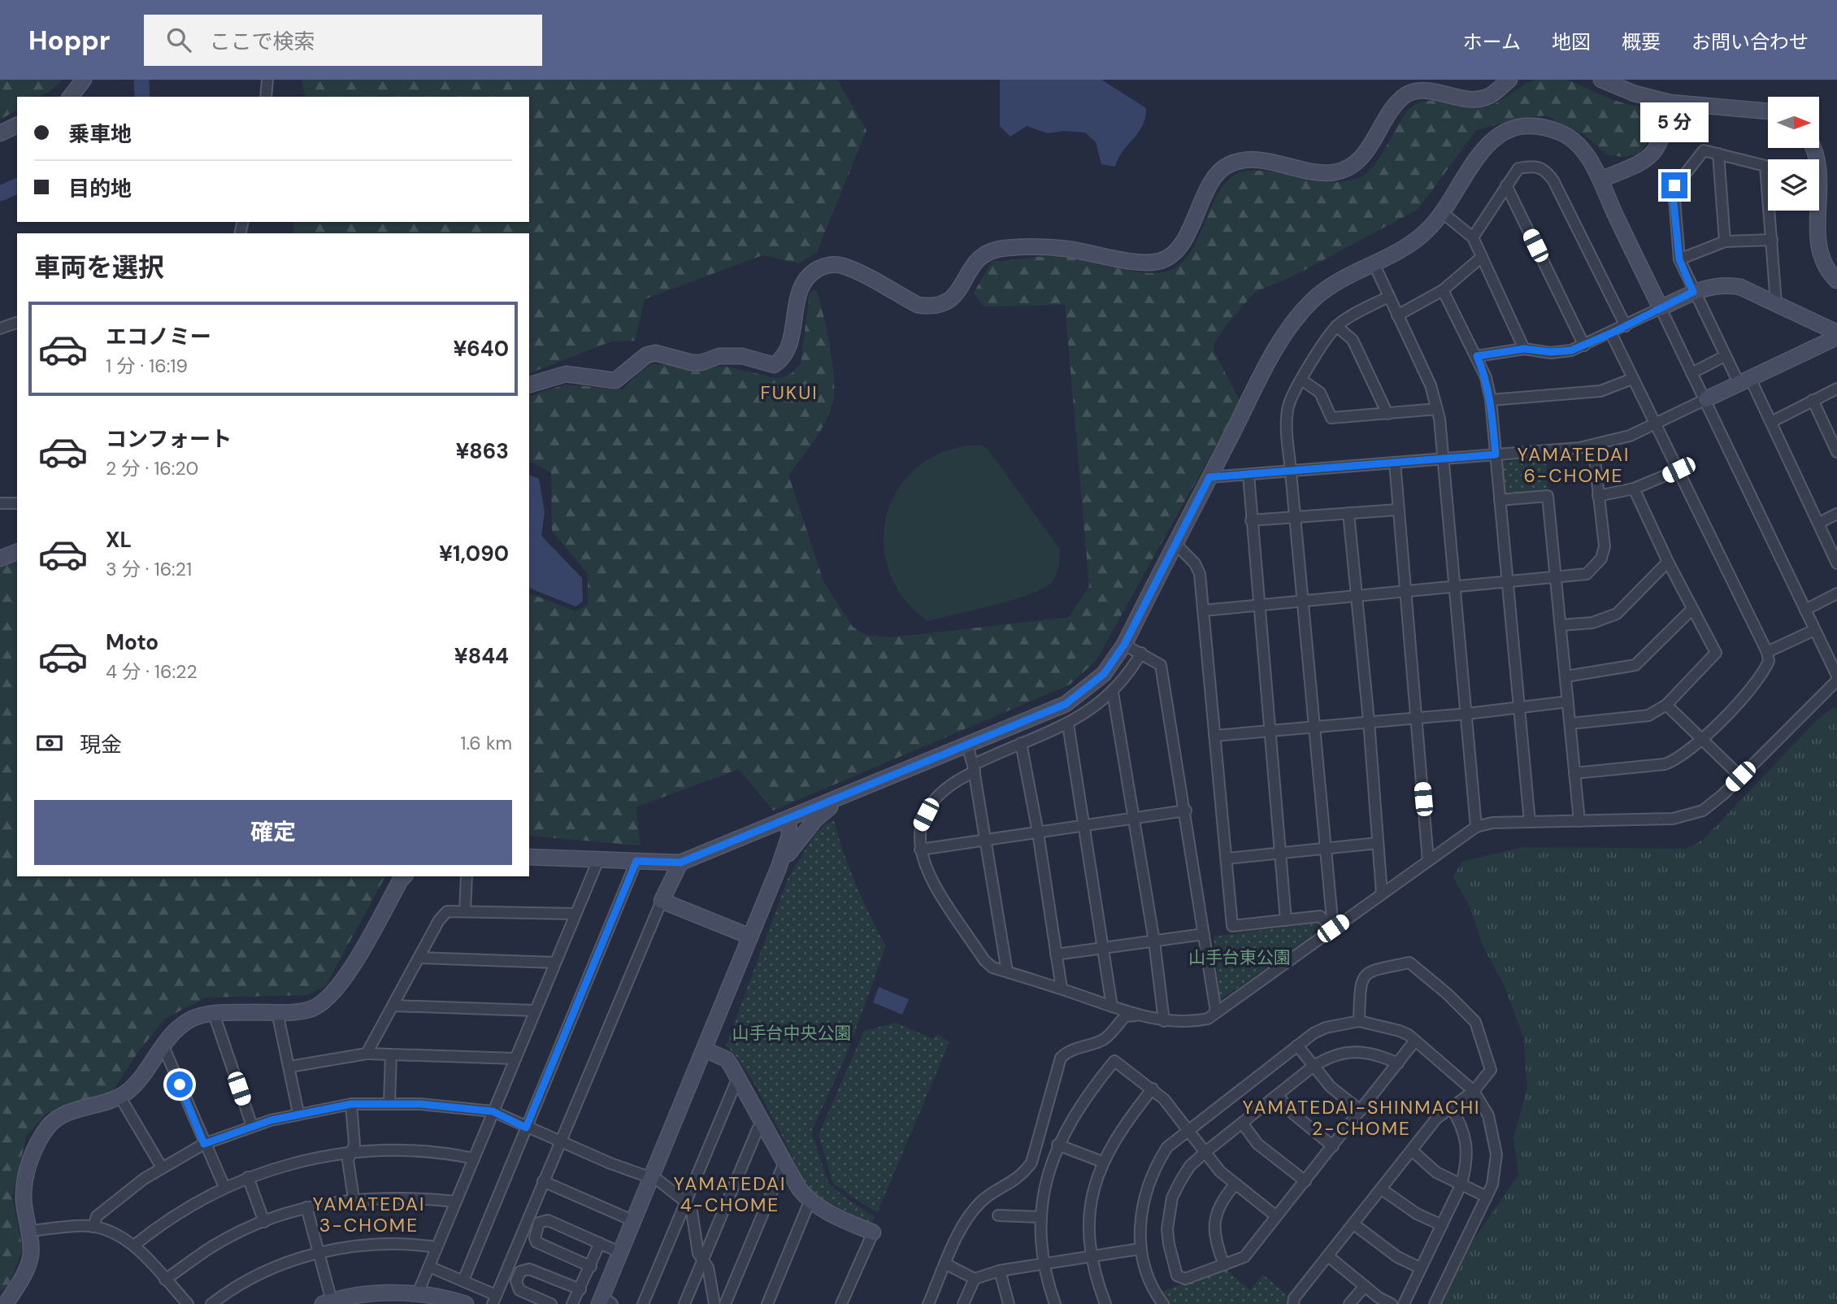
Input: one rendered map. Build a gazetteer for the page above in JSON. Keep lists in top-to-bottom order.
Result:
{
  "districts": [
    "FUKUI",
    "YAMATEDAI 6-CHOME",
    "YAMATEDAI-SHINMACHI 2-CHOME",
    "YAMATEDAI 4-CHOME",
    "YAMATEDAI 3-CHOME"
  ],
  "parks": ["山手台東公園", "山手台中央公園"],
  "north": "right",
  "page": {
    "header": "Hoppr",
    "search": "ここで検索",
    "nav": [
      "ホーム",
      "地図",
      "概要",
      "お問い合わせ"
    ],
    "banner": ["乗車地", "目的地"],
    "bubble": "5 分",
    "heading": "車両を選択",
    "list": [
      {
        "name": "エコノミー",
        "note": "1 分 · 16:19",
        "value": "¥640"
      },
      {
        "name": "コンフォート",
        "note": "2 分 · 16:20",
        "value": "¥863"
      },
      {
        "name": "XL",
        "note": "3 分 · 16:21",
        "value": "¥1,090"
      },
      {
        "name": "Moto",
        "note": "4 分 · 16:22",
        "value": "¥844"
      }
    ],
    "pay": ["現金", "1.6 km"],
    "buttons": "確定"
  }
}
